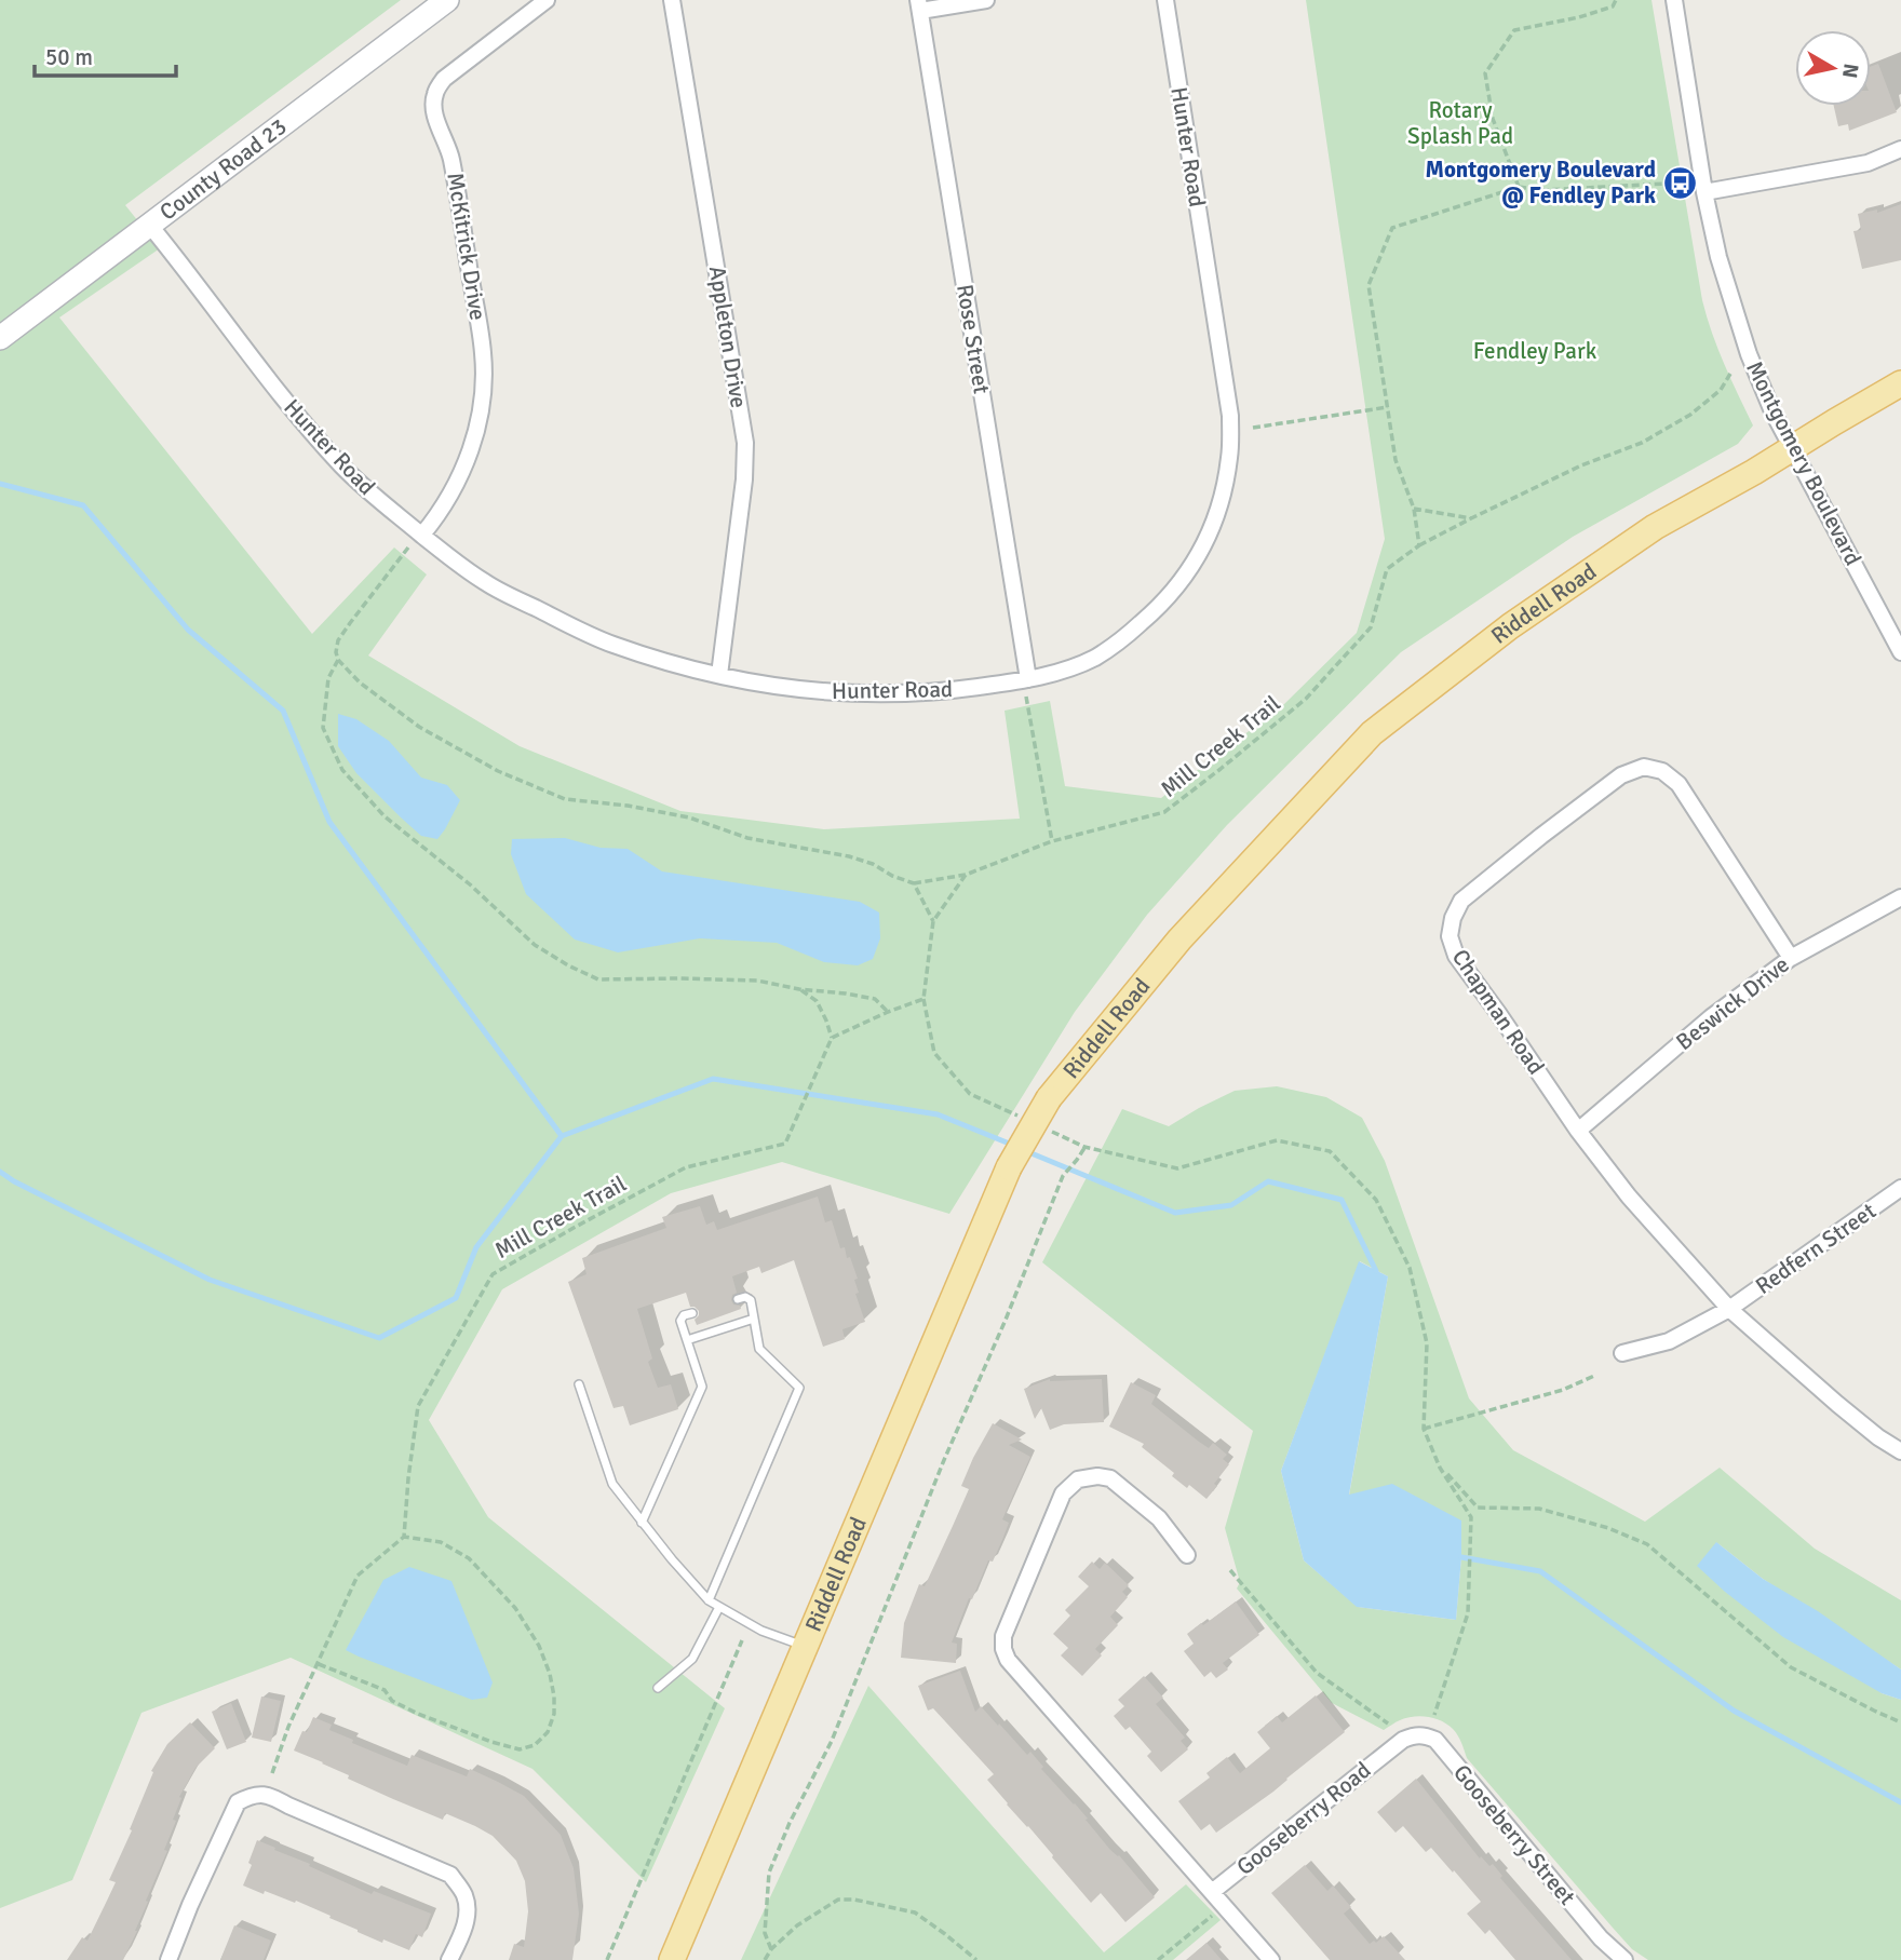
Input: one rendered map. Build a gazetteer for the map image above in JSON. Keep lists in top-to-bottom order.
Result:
{
  "streets": {
    "main road": ["County Road 23", "Riddell Road"],
    "street": [
      "Hunter Road",
      "McKitrick Drive",
      "Appleton Drive",
      "Rose Street",
      "Montgomery Boulevard",
      "Beswick Drive",
      "Chapman Road",
      "Redfern Street",
      "Gooseberry Road",
      "Gooseberry Street"
    ],
    "path": ["Mill Creek Trail"]
  },
  "crossings": [
    ["Hunter Road", "County Road 23"],
    ["Hunter Road", "McKitrick Drive"],
    ["Hunter Road", "Appleton Drive"],
    ["Hunter Road", "Rose Street"],
    ["Montgomery Boulevard", "Riddell Road"],
    ["Beswick Drive", "Chapman Road"],
    ["Chapman Road", "Redfern Street"],
    ["Gooseberry Road", "Gooseberry Street"]
  ],
  "parks": ["Rotary Splash Pad", "Fendley Park"],
  "places": {
    "bus stop": ["Montgomery Boulevard @ Fendley Park"]
  },
  "scale_bar": "50 m",
  "north": "right"
}
